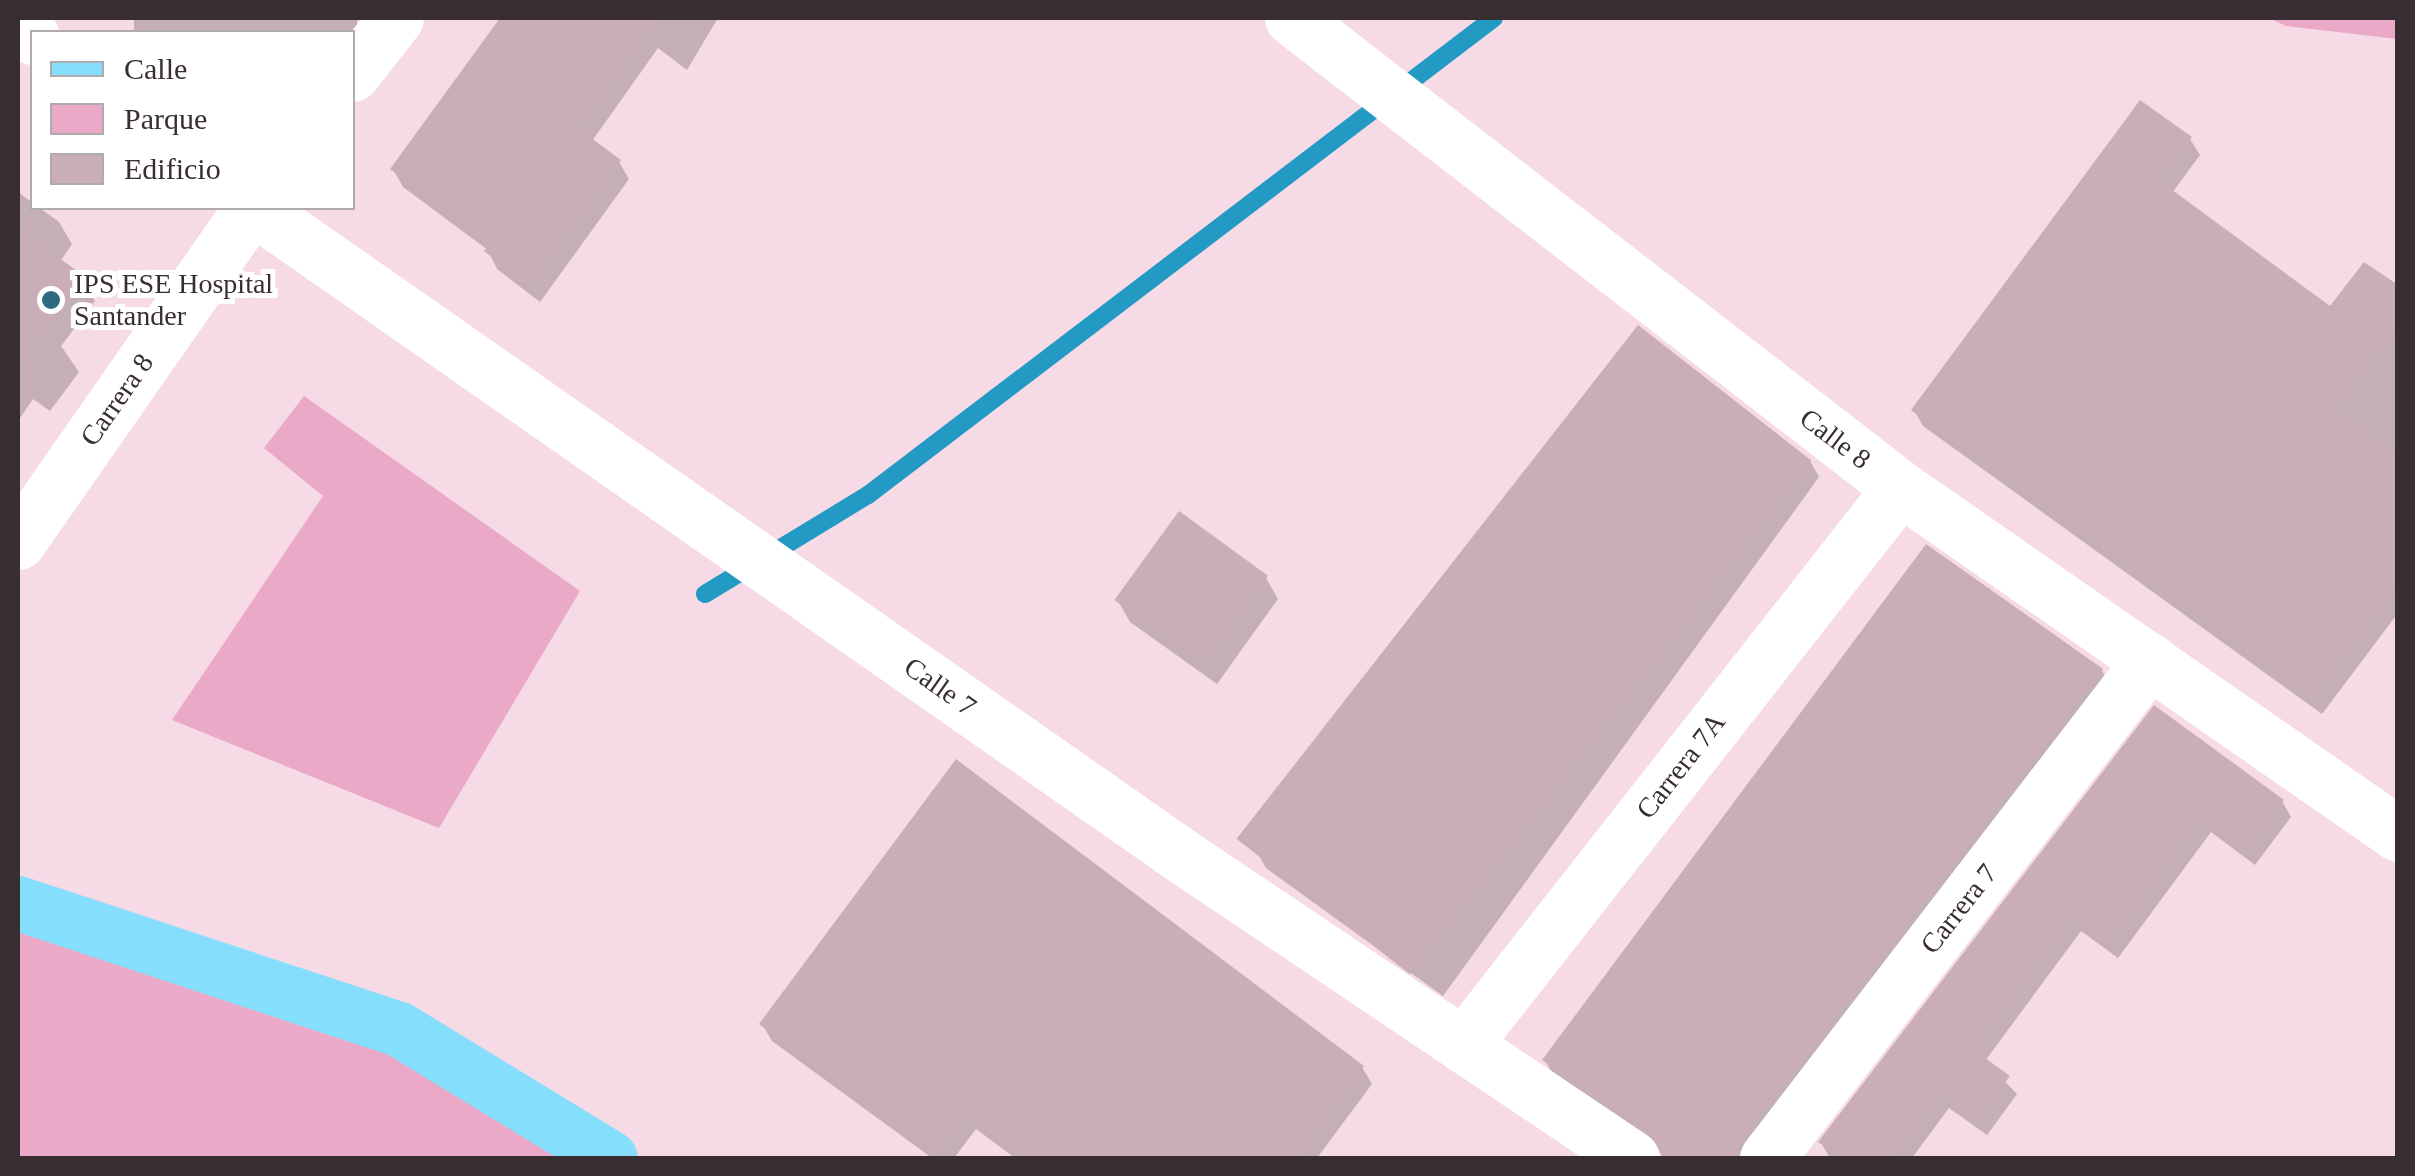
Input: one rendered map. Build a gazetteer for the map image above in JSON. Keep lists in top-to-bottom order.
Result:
{
  "streets": {
    "street": [
      "Carrera 8",
      "Calle 8",
      "Calle 7",
      "Carrera 7A",
      "Carrera 7"
    ]
  },
  "crossings": [
    ["Calle 8", "Carrera 7A"],
    ["Calle 8", "Carrera 7"],
    ["Calle 7", "Carrera 7A"]
  ],
  "places": ["IPS ESE Hospital Santander"],
  "legend": ["Calle", "Parque", "Edificio"]
}
